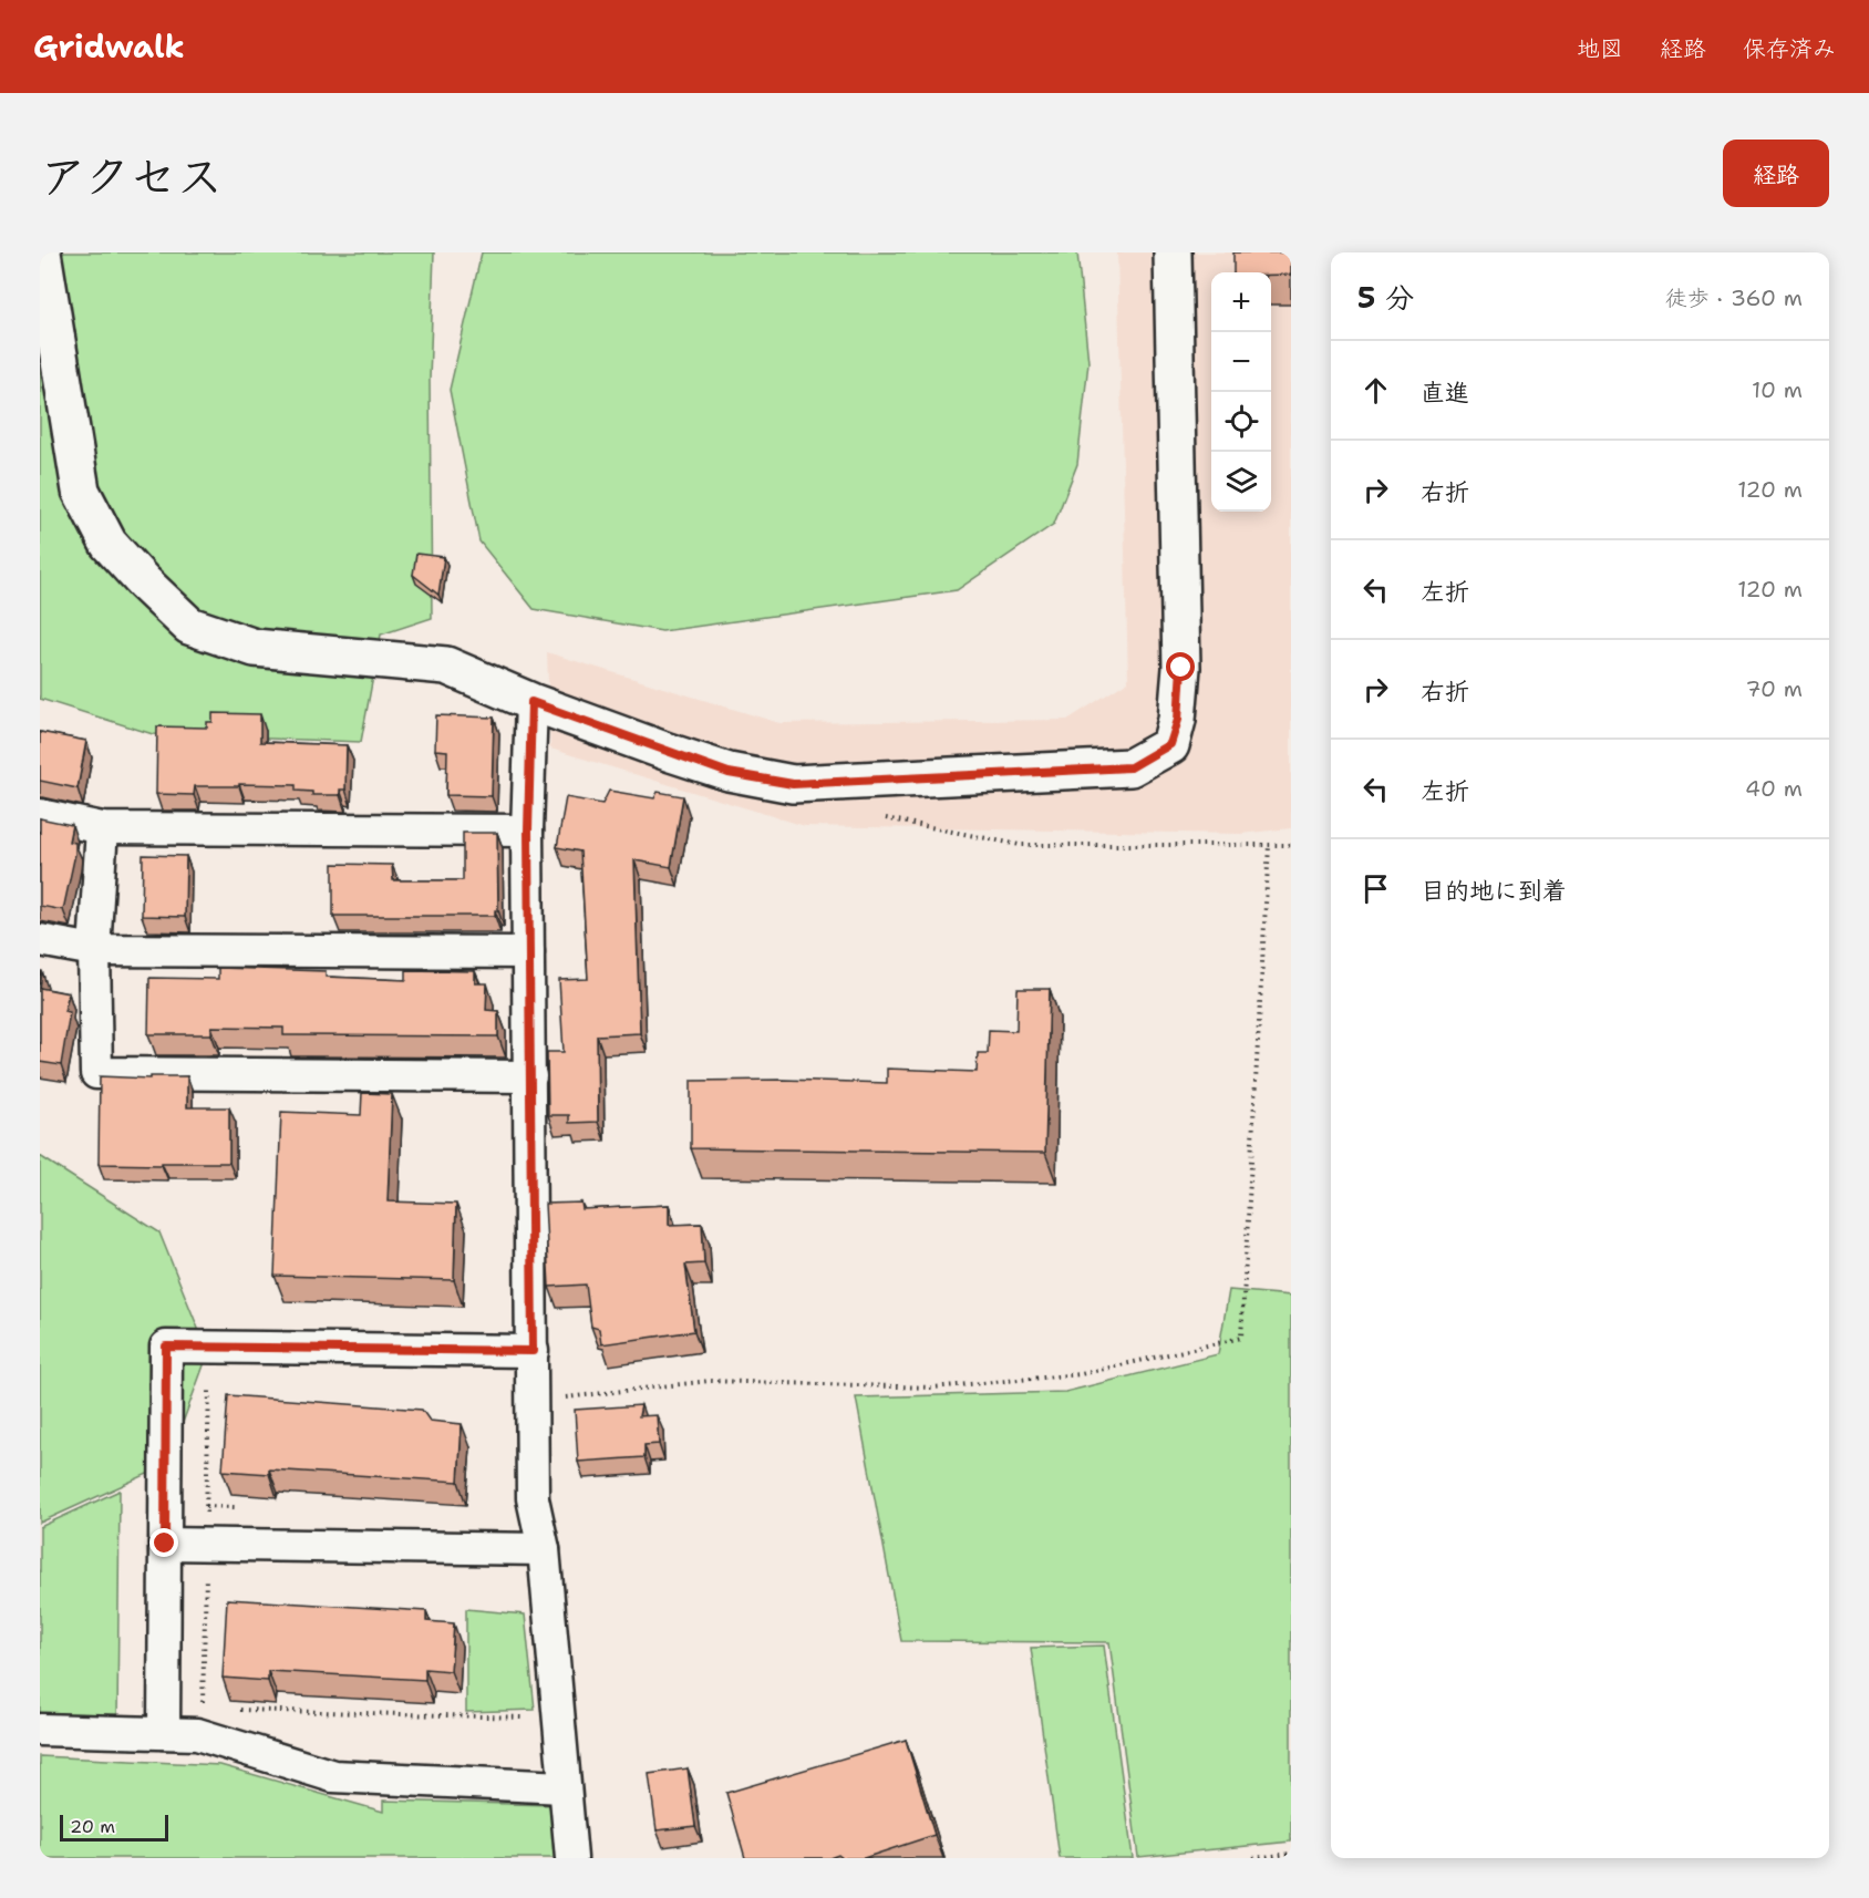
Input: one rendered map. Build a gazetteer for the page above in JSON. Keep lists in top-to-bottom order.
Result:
{
  "scale_bar": "20 m",
  "page": {
    "header": "Gridwalk",
    "nav": ["地図", "経路", "保存済み"],
    "title": "アクセス",
    "buttons": "経路",
    "heading": ["5 分", "徒歩 · 360 m"],
    "map_buttons": ["+", "−"],
    "list": [
      ["直進", "10 m"],
      ["右折", "120 m"],
      ["左折", "120 m"],
      ["右折", "70 m"],
      ["左折", "40 m"],
      "目的地に到着"
    ],
    "scale": "20 m"
  }
}
